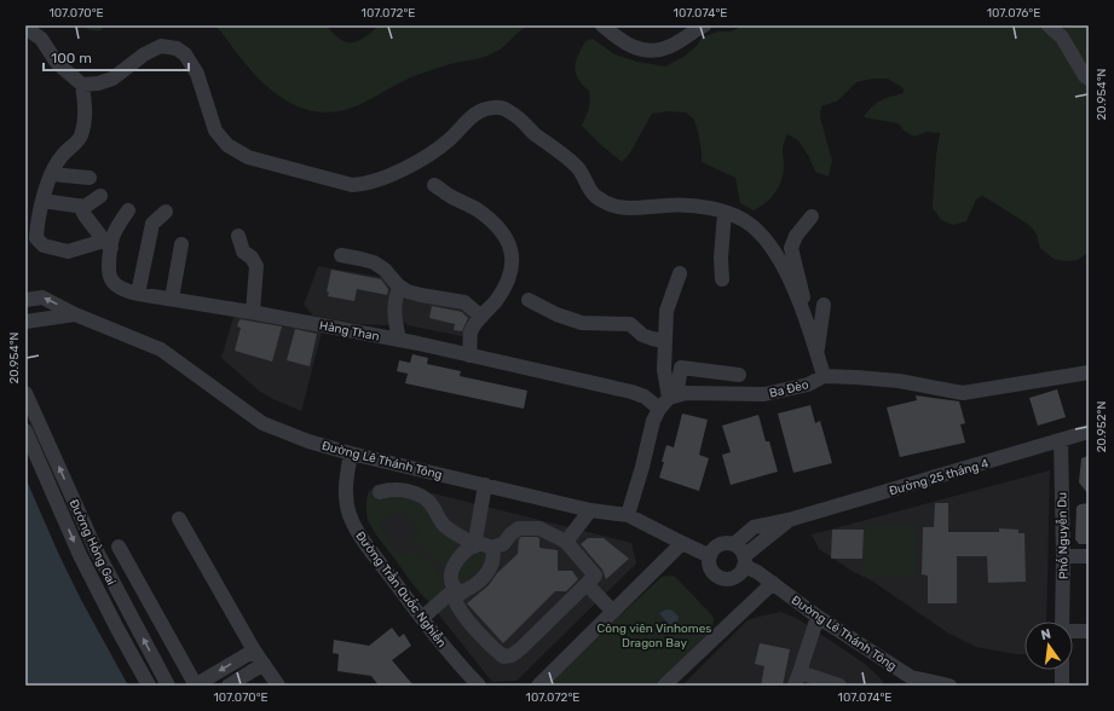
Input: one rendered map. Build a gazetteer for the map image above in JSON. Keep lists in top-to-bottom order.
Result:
{
  "streets": {
    "street": [
      "Hàng Than",
      "Ba Đèo",
      "Đường Lê Thánh Tông",
      "Đường 25 tháng 4",
      "Phố Nguyễn Du",
      "Đường Hồng Gai",
      "Đường Trần Quốc Nghiễn"
    ]
  },
  "crossings": [
    ["Hàng Than", "Ba Đèo"],
    ["Đường Lê Thánh Tông", "Đường 25 tháng 4"],
    ["Đường Lê Thánh Tông", "Đường Trần Quốc Nghiễn"],
    ["Đường 25 tháng 4", "Phố Nguyễn Du"]
  ],
  "parks": ["Công viên Vinhomes Dragon Bay"],
  "scale_bar": "100 m",
  "north": "top",
  "coordinates": [
    "107.070°E",
    "107.072°E",
    "107.074°E",
    "107.076°E",
    "20.954°N",
    "20.952°N"
  ]
}
